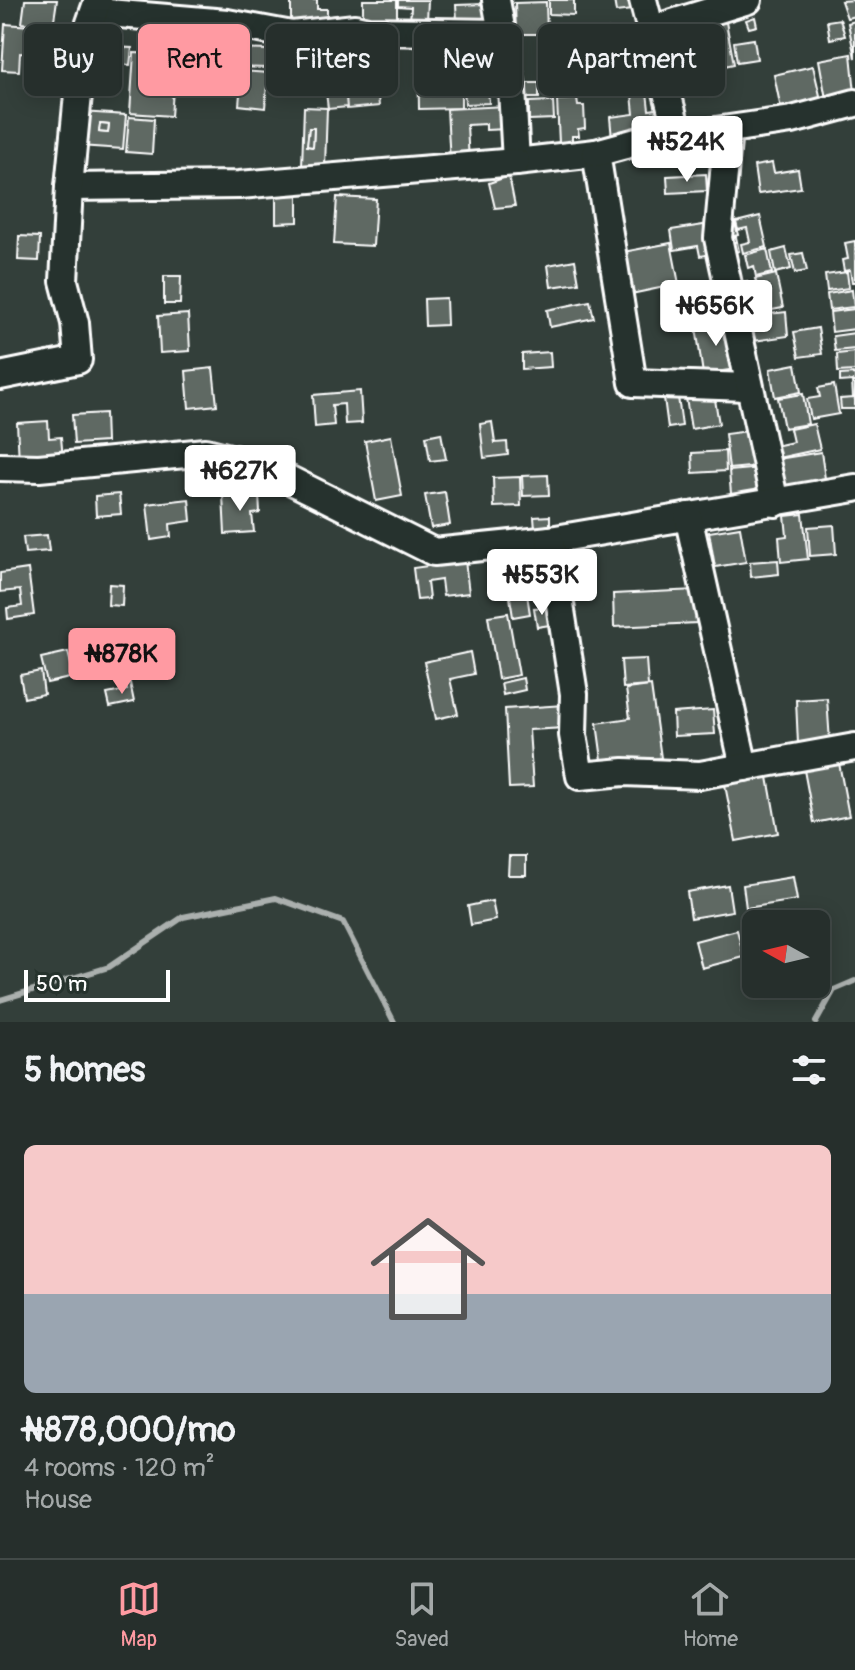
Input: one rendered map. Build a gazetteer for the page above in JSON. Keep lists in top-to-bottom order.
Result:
{
  "scale_bar": "50 m",
  "north": "left",
  "page": {
    "chip": [
      "Buy",
      "Rent",
      "Filters",
      "New",
      "Apartment"
    ],
    "price": [
      "₦524K",
      "₦656K",
      "₦627K",
      "₦553K",
      "₦878K"
    ],
    "scale": "50 m",
    "heading": "5 homes",
    "list": [
      {
        "name": "₦878,000/mo",
        "note": "4 rooms · 120 m² · House"
      }
    ],
    "tabs": ["Map", "Saved", "Home"]
  }
}
